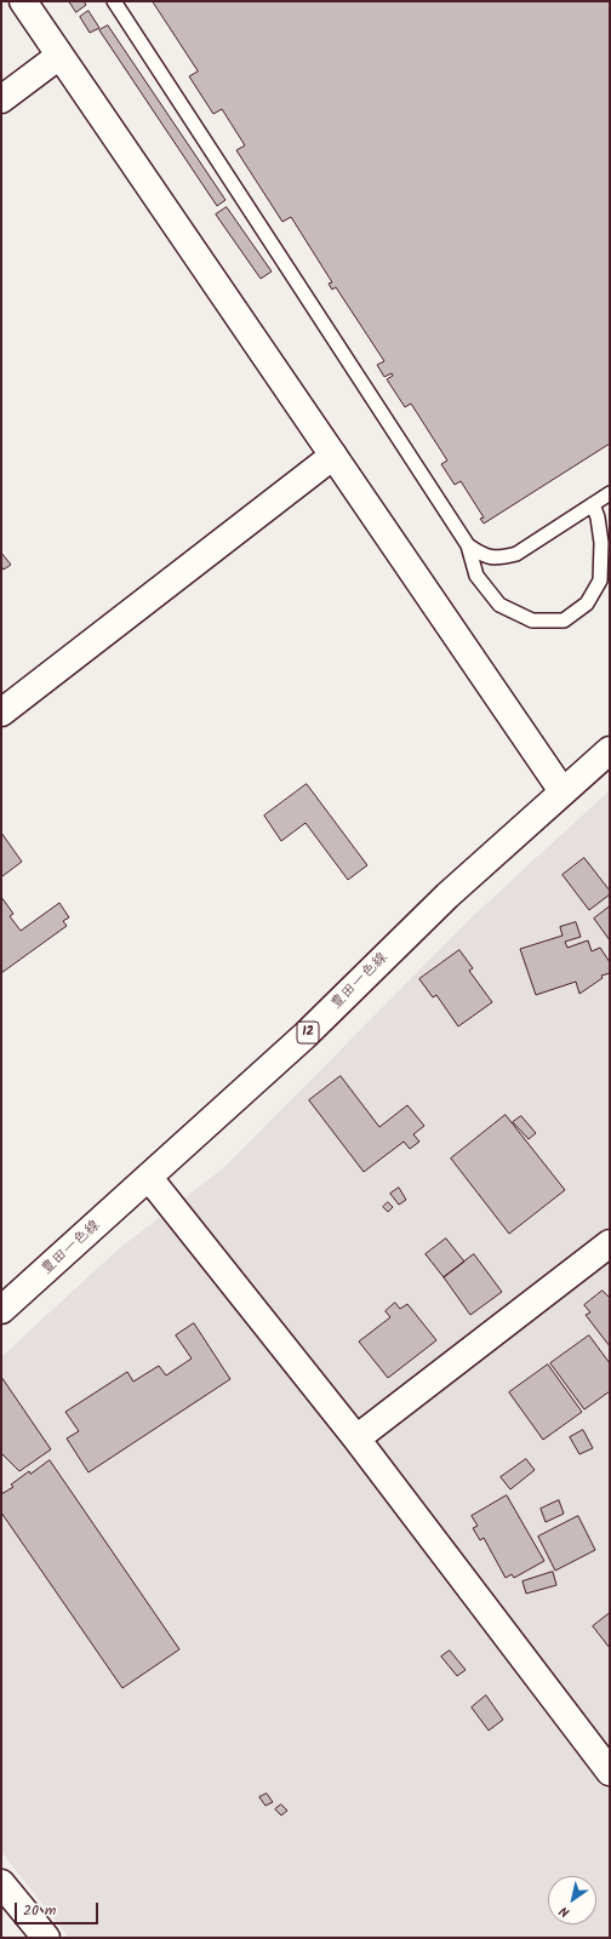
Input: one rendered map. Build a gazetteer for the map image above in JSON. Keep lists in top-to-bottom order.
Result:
{
  "streets": {
    "street": ["豊田一色線", "12"]
  },
  "scale_bar": "20 m",
  "north": "bottom left"
}
